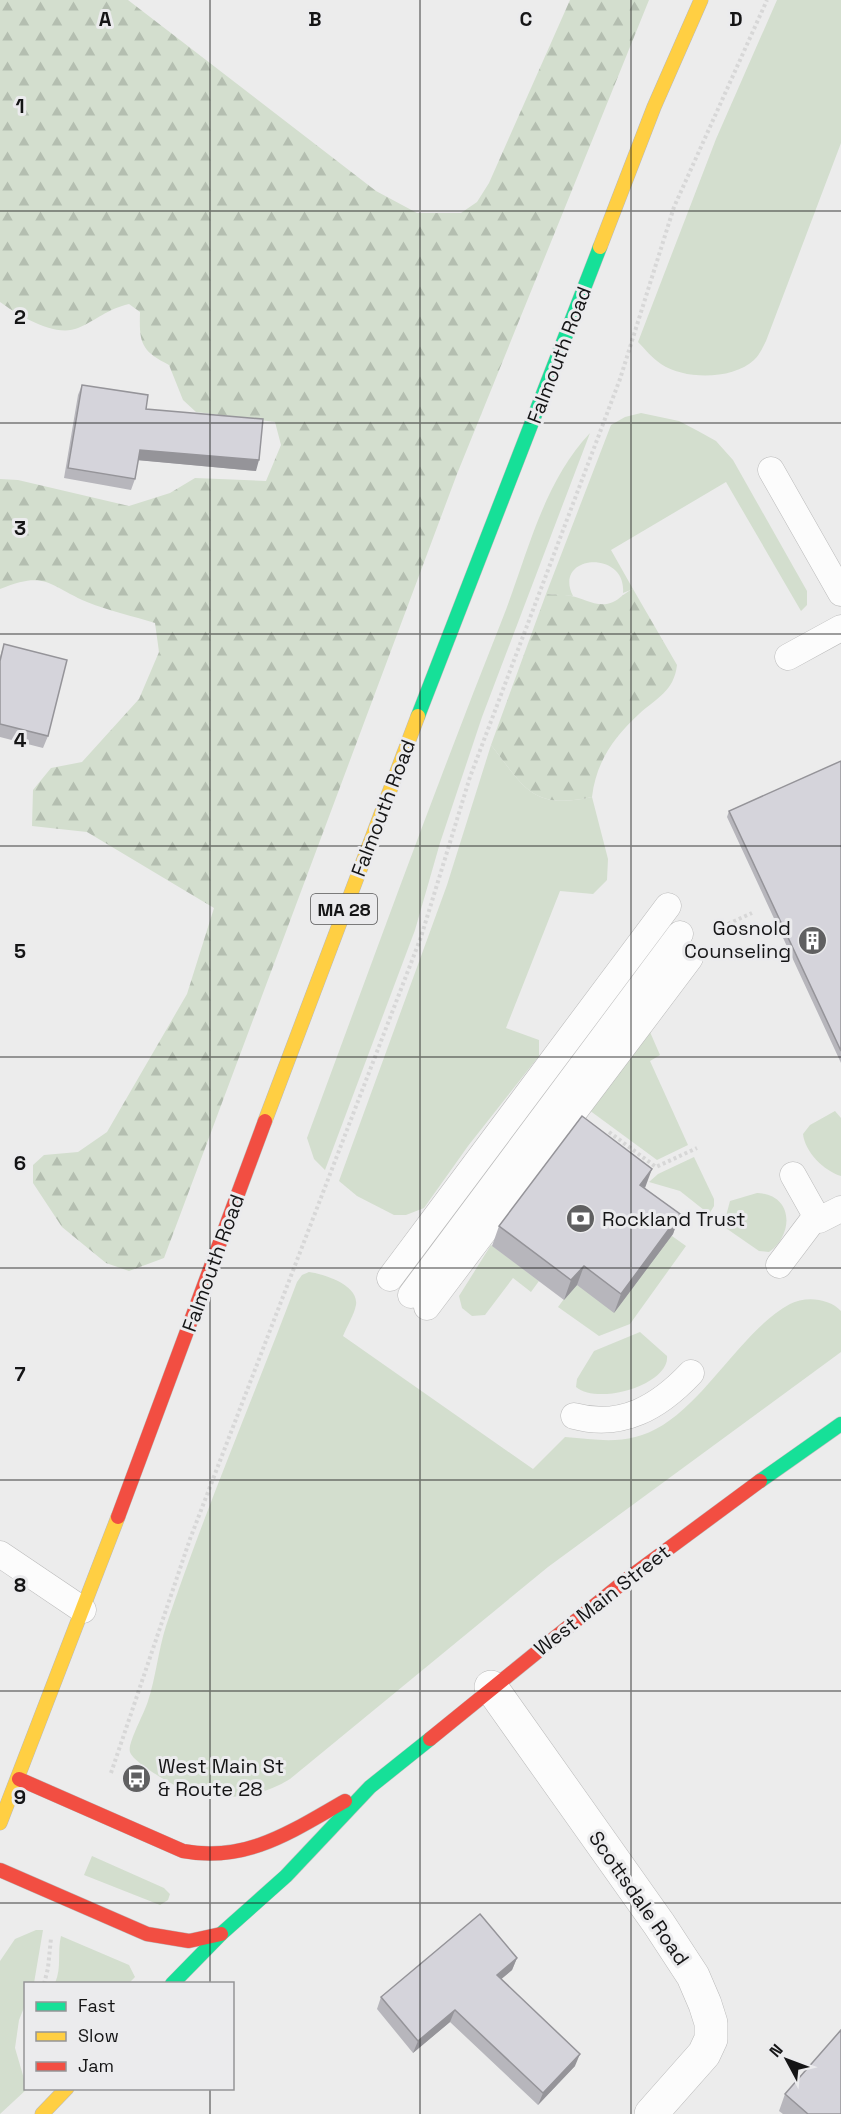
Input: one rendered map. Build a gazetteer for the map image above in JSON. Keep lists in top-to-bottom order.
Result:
{
  "streets": {
    "main road": ["Falmouth Road", "MA 28", "West Main Street"],
    "street": ["Scottsdale Road"]
  },
  "crossings": [
    ["Falmouth Road", "West Main Street"],
    ["West Main Street", "Scottsdale Road"]
  ],
  "places": {
    "building": ["Gosnold Counseling"],
    "bank": ["Rockland Trust"],
    "bus stop": ["West Main St & Route 28"]
  },
  "legend": ["Fast", "Slow", "Jam"],
  "north": "top left",
  "grid": {
    "columns": [
      "A",
      "B",
      "C",
      "D"
    ],
    "rows": [
      "1",
      "2",
      "3",
      "4",
      "5",
      "6",
      "7",
      "8",
      "9"
    ]
  }
}
